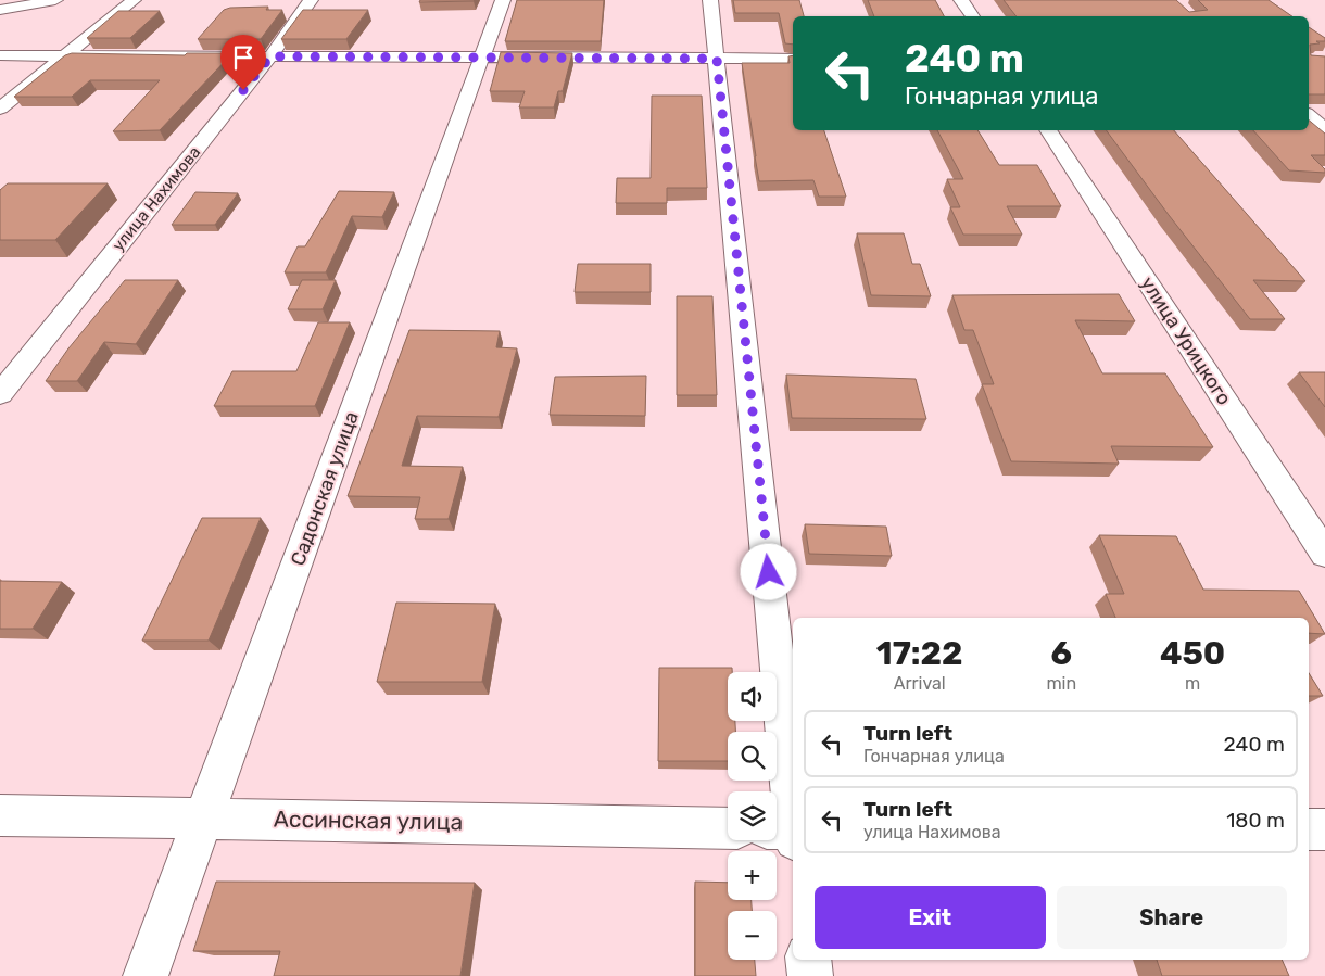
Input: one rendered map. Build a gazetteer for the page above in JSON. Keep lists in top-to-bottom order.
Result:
{
  "streets": {
    "street": [
      "улица Нахимова",
      "улица Урицкого",
      "Садонская улица",
      "Ассинская улица"
    ]
  },
  "crossings": [
    ["Садонская улица", "Ассинская улица"]
  ],
  "page": {
    "turn": ["240 m", "Гончарная улица"],
    "eta": [
      "17:22",
      "Arrival",
      "6",
      "min",
      "450",
      "m"
    ],
    "map_buttons": ["+", "−"],
    "list": [
      {
        "name": "Turn left",
        "note": "Гончарная улица",
        "value": "240 m"
      },
      {
        "name": "Turn left",
        "note": "улица Нахимова",
        "value": "180 m"
      }
    ],
    "buttons": ["Exit", "Share"]
  }
}
